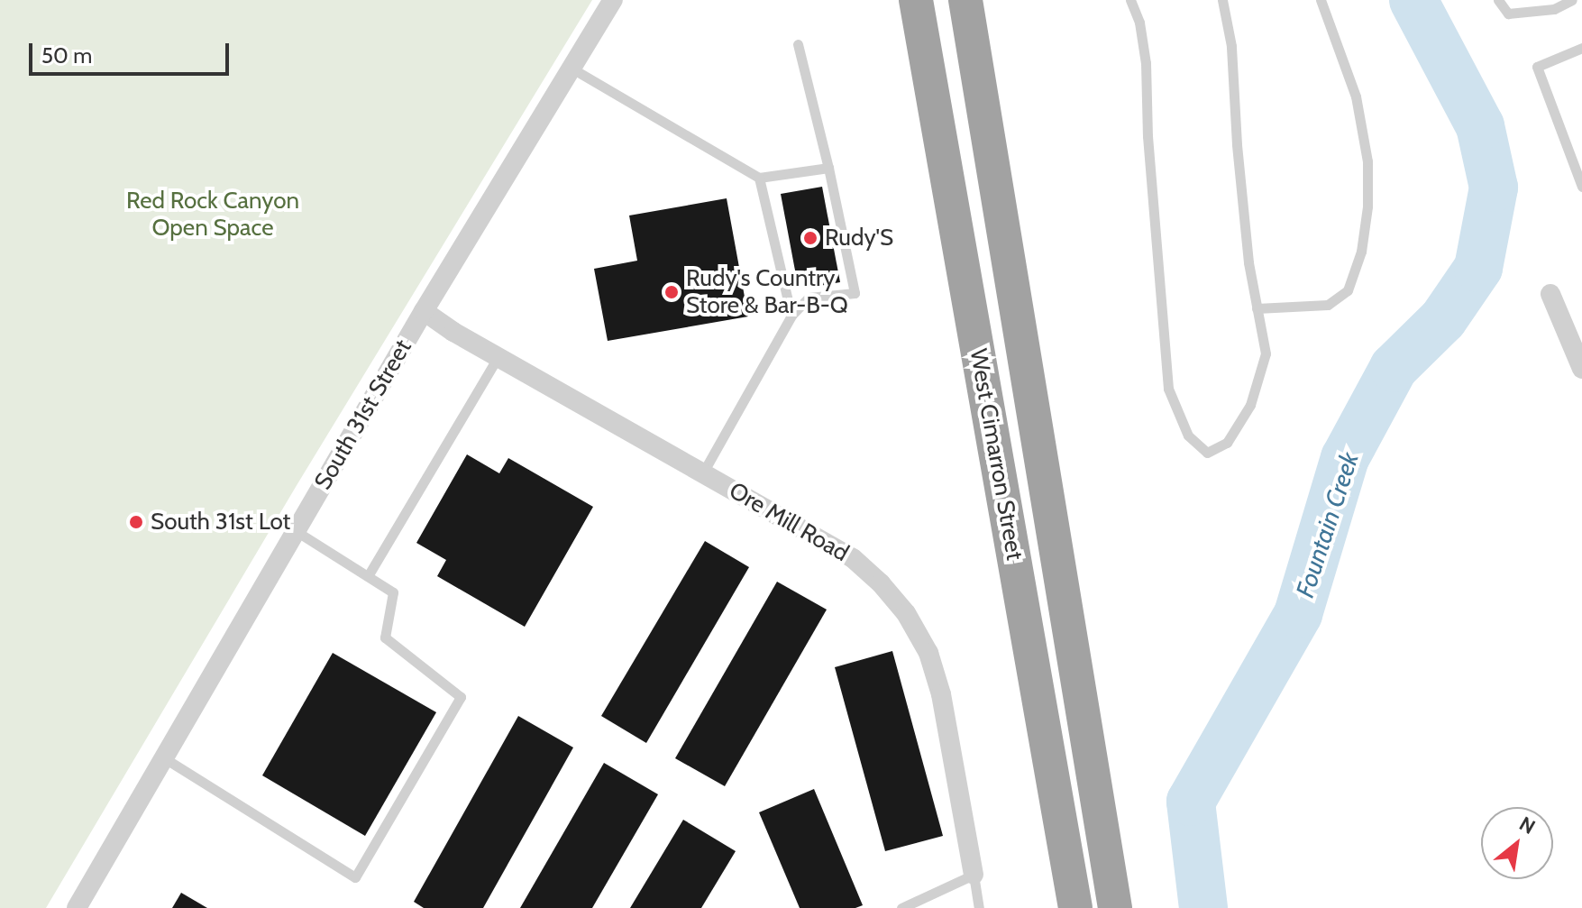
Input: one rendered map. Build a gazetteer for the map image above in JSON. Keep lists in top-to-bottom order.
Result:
{
  "streets": {
    "highway": ["West Cimarron Street"],
    "street": ["South 31st Street", "Ore Mill Road"]
  },
  "crossings": [
    ["South 31st Street", "Ore Mill Road"]
  ],
  "water": ["Fountain Creek"],
  "parks": ["Red Rock Canyon Open Space"],
  "places": ["Rudy'S", "Rudy's Country Store & Bar-B-Q", "South 31st Lot"],
  "scale_bar": "50 m",
  "north": "top right"
}
